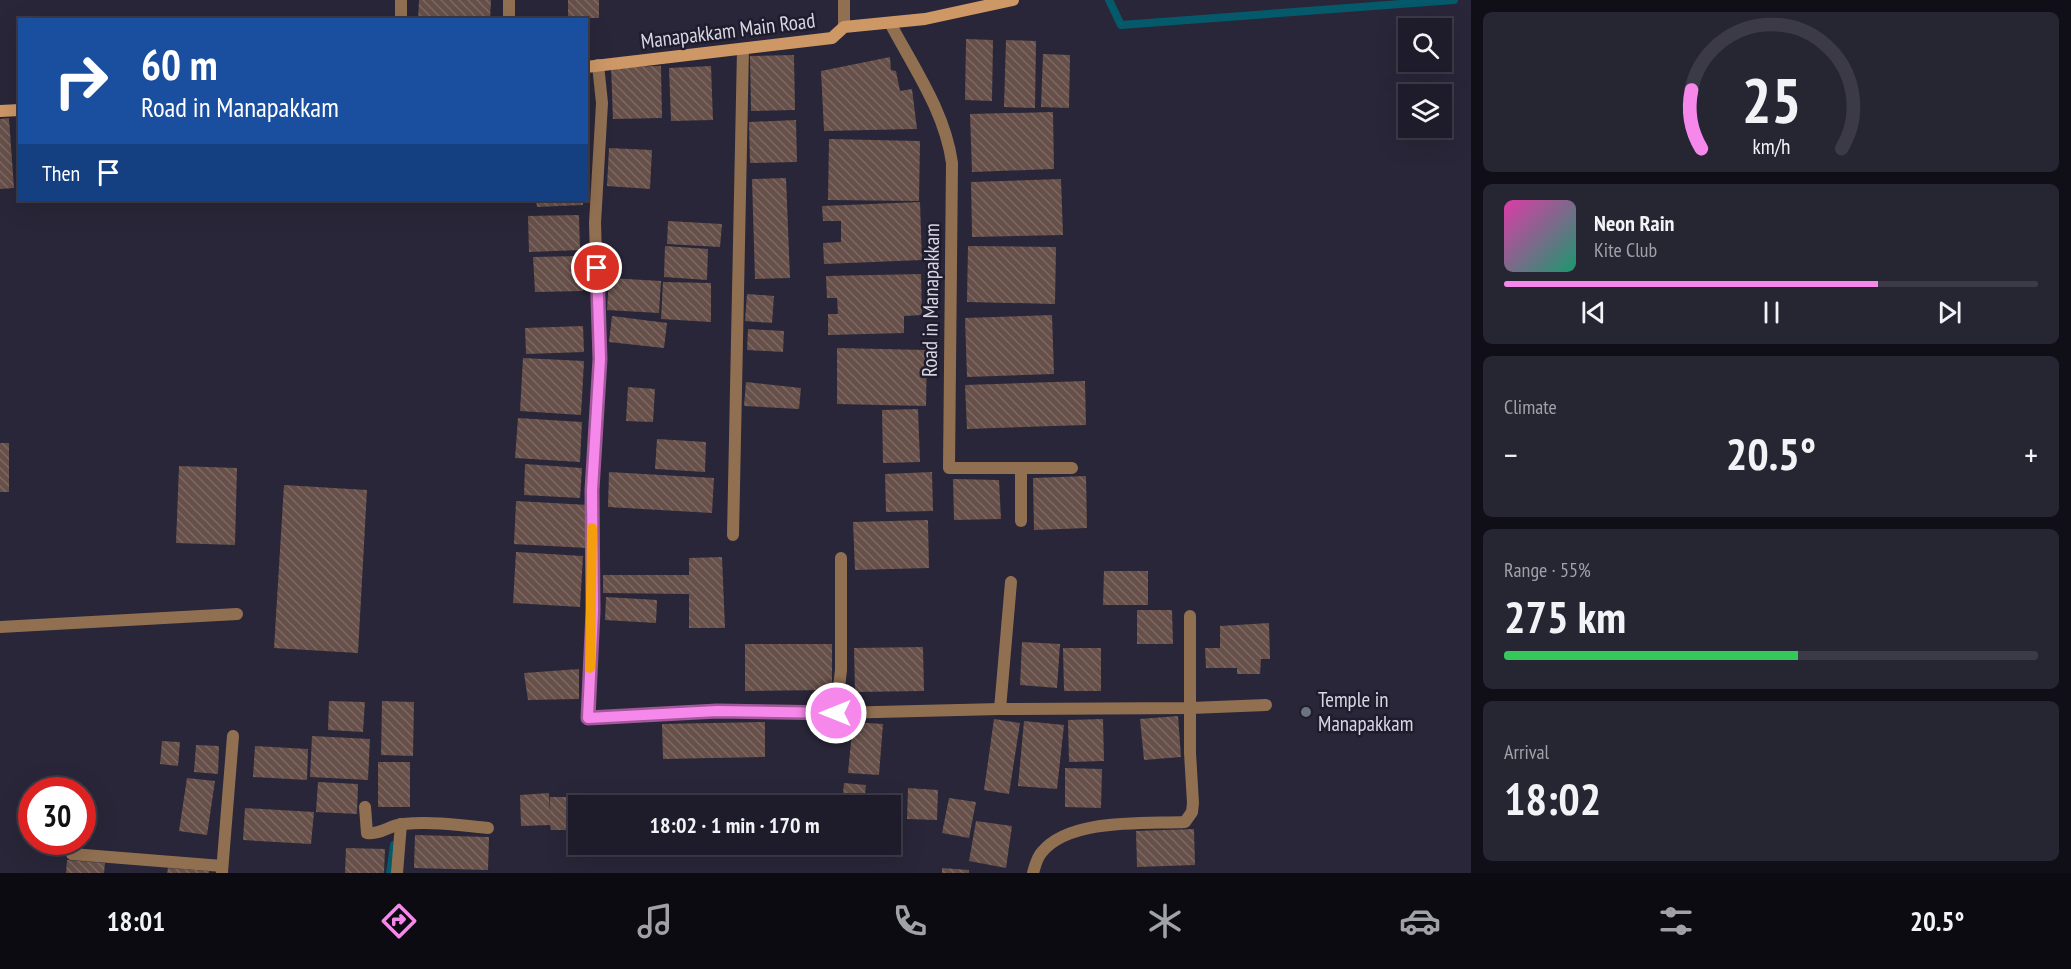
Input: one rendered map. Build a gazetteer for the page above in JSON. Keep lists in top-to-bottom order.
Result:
{
  "streets": {
    "main road": ["Manapakkam Main Road"],
    "street": ["Road in Manapakkam"]
  },
  "crossings": [
    ["Manapakkam Main Road", "Road in Manapakkam"]
  ],
  "places": ["Temple in Manapakkam"],
  "page": {
    "turn": ["60 m", "Road in Manapakkam"],
    "then": "Then",
    "song": ["Neon Rain", "Kite Club"],
    "tile": [
      "Climate",
      ["Range · 55%", "275 km"],
      ["Arrival", "18:02"]
    ],
    "heat": ["−", "20.5°", "+"],
    "limit": "30",
    "trip": "18:02 · 1 min · 170 m",
    "tabs": ["18:01", "20.5°"],
    "gauge": ["25", "km/h"]
  }
}
